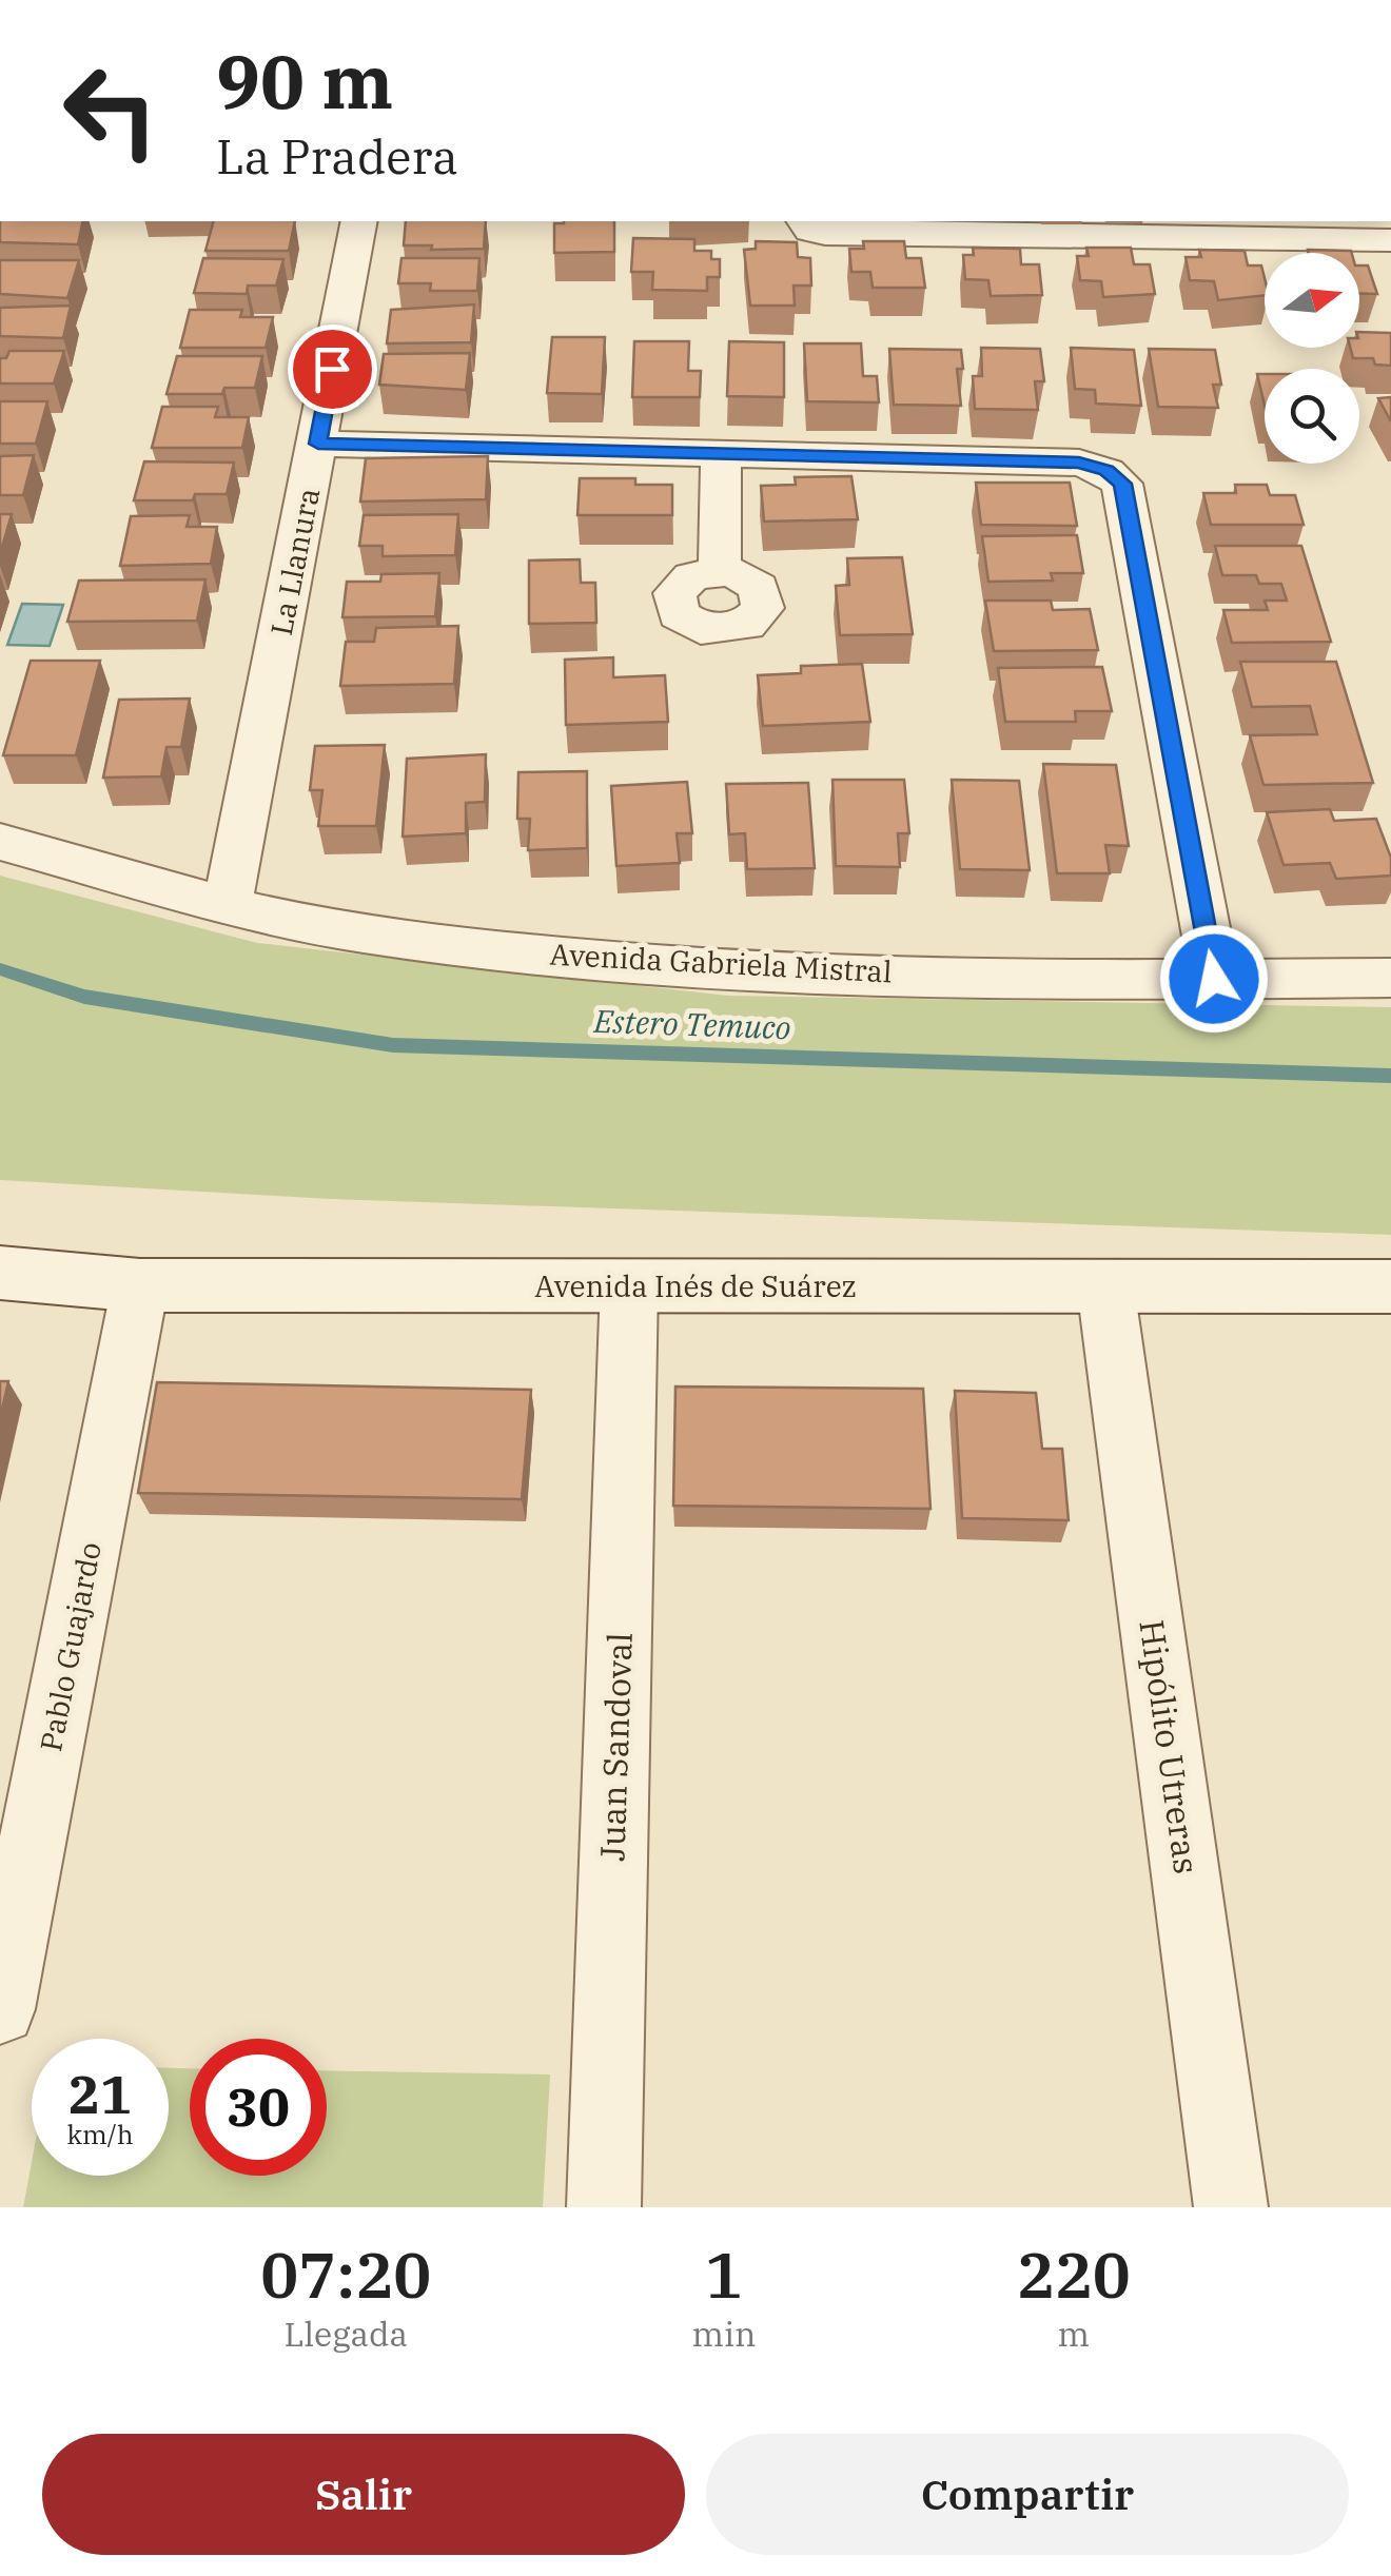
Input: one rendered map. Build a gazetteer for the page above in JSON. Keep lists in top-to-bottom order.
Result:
{
  "streets": {
    "main road": ["Avenida Inés de Suárez"],
    "street": [
      "La Llanura",
      "Avenida Gabriela Mistral",
      "Pablo Guajardo",
      "Juan Sandoval",
      "Hipólito Utreras"
    ]
  },
  "crossings": [
    ["La Llanura", "Avenida Gabriela Mistral"],
    ["Avenida Inés de Suárez", "Pablo Guajardo"],
    ["Avenida Inés de Suárez", "Juan Sandoval"],
    ["Avenida Inés de Suárez", "Hipólito Utreras"]
  ],
  "water": ["Estero Temuco"],
  "north": "right",
  "page": {
    "turn": ["90 m", "La Pradera"],
    "speed": "21 km/h",
    "limit": "30",
    "eta": [
      "07:20",
      "Llegada",
      "1",
      "min",
      "220",
      "m"
    ],
    "buttons": ["Salir", "Compartir"]
  }
}
